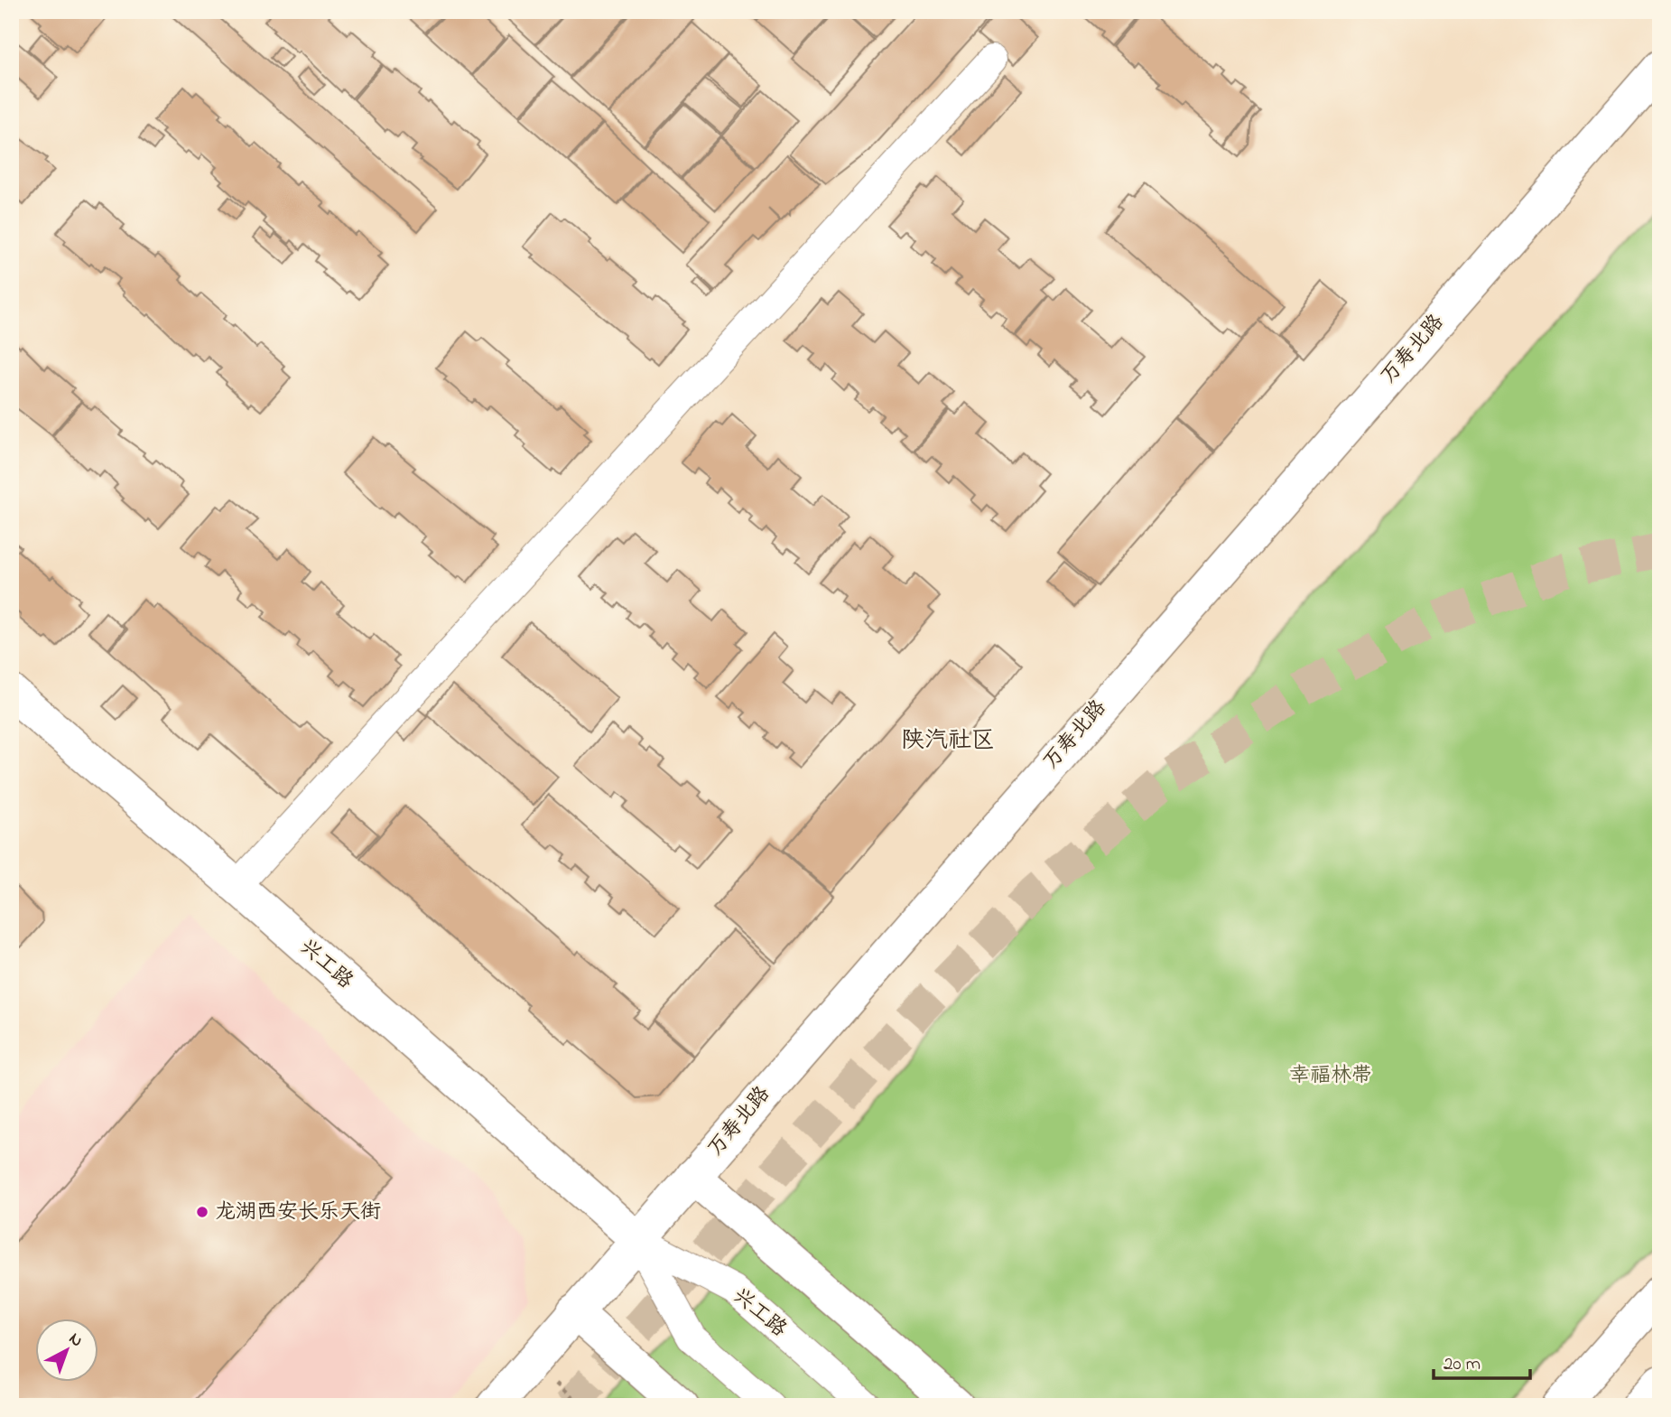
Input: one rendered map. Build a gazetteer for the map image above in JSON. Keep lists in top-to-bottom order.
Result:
{
  "streets": {
    "main road": ["万寿北路", "兴工路"]
  },
  "crossings": [
    ["万寿北路", "兴工路"]
  ],
  "districts": ["陕汽社区"],
  "parks": ["幸福林带"],
  "places": ["龙湖西安长乐天街"],
  "scale_bar": "20 m",
  "north": "top right"
}
